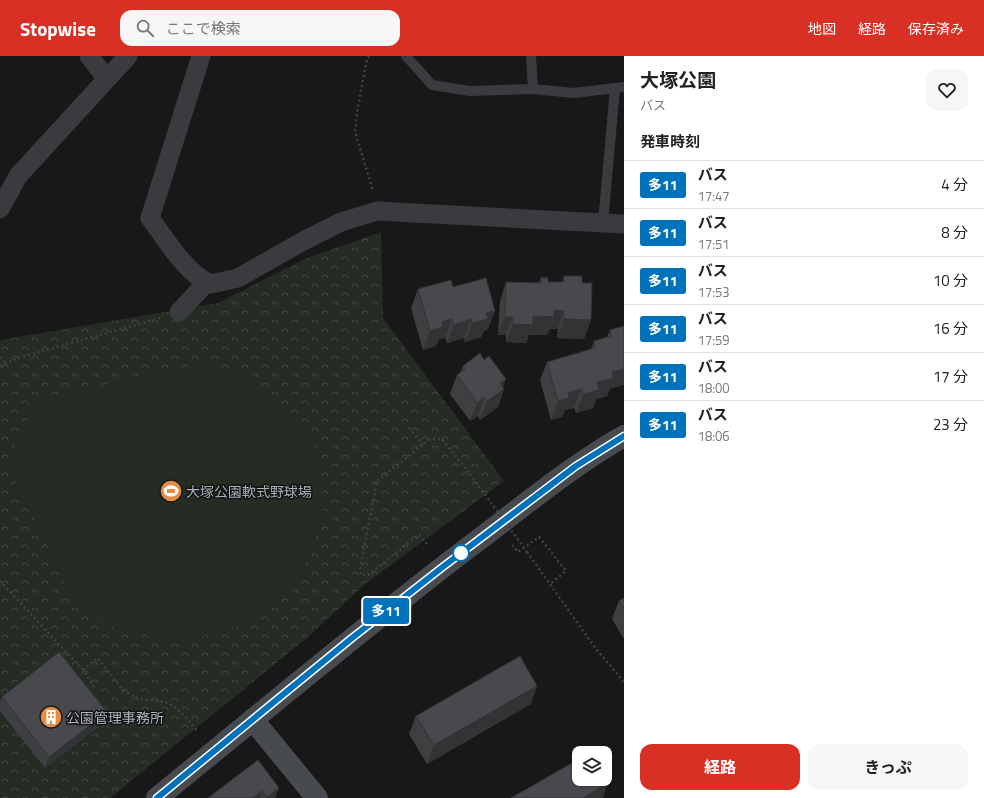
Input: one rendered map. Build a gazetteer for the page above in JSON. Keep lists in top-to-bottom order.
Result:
{
  "places": {
    "sports": ["大塚公園軟式野球場"],
    "building": ["公園管理事務所"]
  },
  "lines": ["bus line 多11"],
  "page": {
    "header": "Stopwise",
    "search": "ここで検索",
    "nav": ["地図", "経路", "保存済み"],
    "on_map": "多11",
    "heading": [
      ["大塚公園", "バス"],
      "発車時刻"
    ],
    "list": [
      {
        "mark": "多11",
        "name": "バス",
        "note": "17:47",
        "value": "4 分"
      },
      {
        "mark": "多11",
        "name": "バス",
        "note": "17:51",
        "value": "8 分"
      },
      {
        "mark": "多11",
        "name": "バス",
        "note": "17:53",
        "value": "10 分"
      },
      {
        "mark": "多11",
        "name": "バス",
        "note": "17:59",
        "value": "16 分"
      },
      {
        "mark": "多11",
        "name": "バス",
        "note": "18:00",
        "value": "17 分"
      },
      {
        "mark": "多11",
        "name": "バス",
        "note": "18:06",
        "value": "23 分"
      }
    ],
    "buttons": ["経路", "きっぷ"]
  }
}
